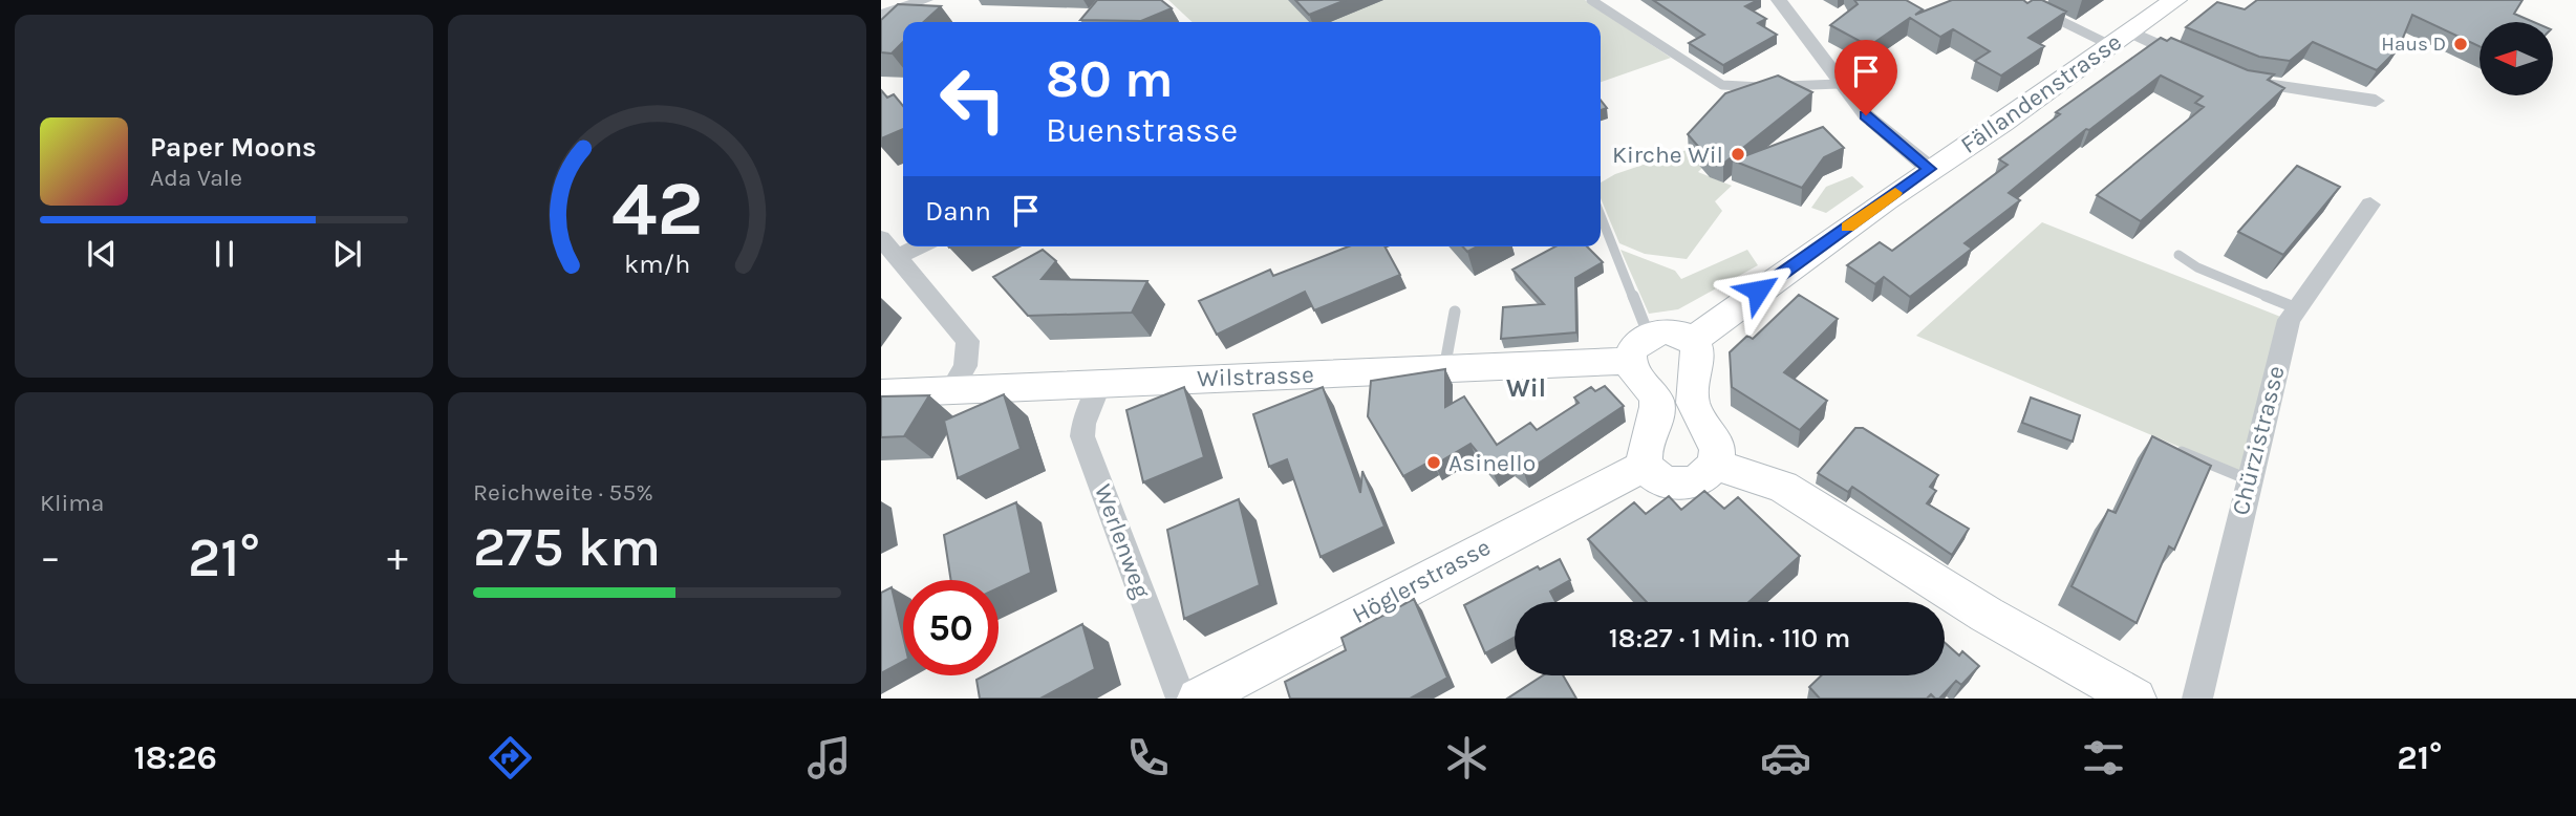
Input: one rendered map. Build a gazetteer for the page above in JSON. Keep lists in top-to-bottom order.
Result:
{
  "streets": {
    "main road": ["Fällandenstrasse", "Wilstrasse", "Höglerstrasse"],
    "street": ["Chürzistrasse", "Werlenweg"]
  },
  "crossings": [
    ["Fällandenstrasse", "Wilstrasse"],
    ["Wilstrasse", "Werlenweg"]
  ],
  "districts": ["Wil"],
  "places": ["Haus D", "Kirche Wil", "Asinello"],
  "north": "left",
  "page": {
    "turn": ["80 m", "Buenstrasse"],
    "song": ["Paper Moons", "Ada Vale"],
    "then": "Dann",
    "tile": [
      "Klima",
      ["Reichweite · 55%", "275 km"]
    ],
    "heat": ["−", "21°", "+"],
    "limit": "50",
    "trip": "18:27 · 1 Min. · 110 m",
    "tabs": ["18:26", "21°"],
    "gauge": ["42", "km/h"]
  }
}
